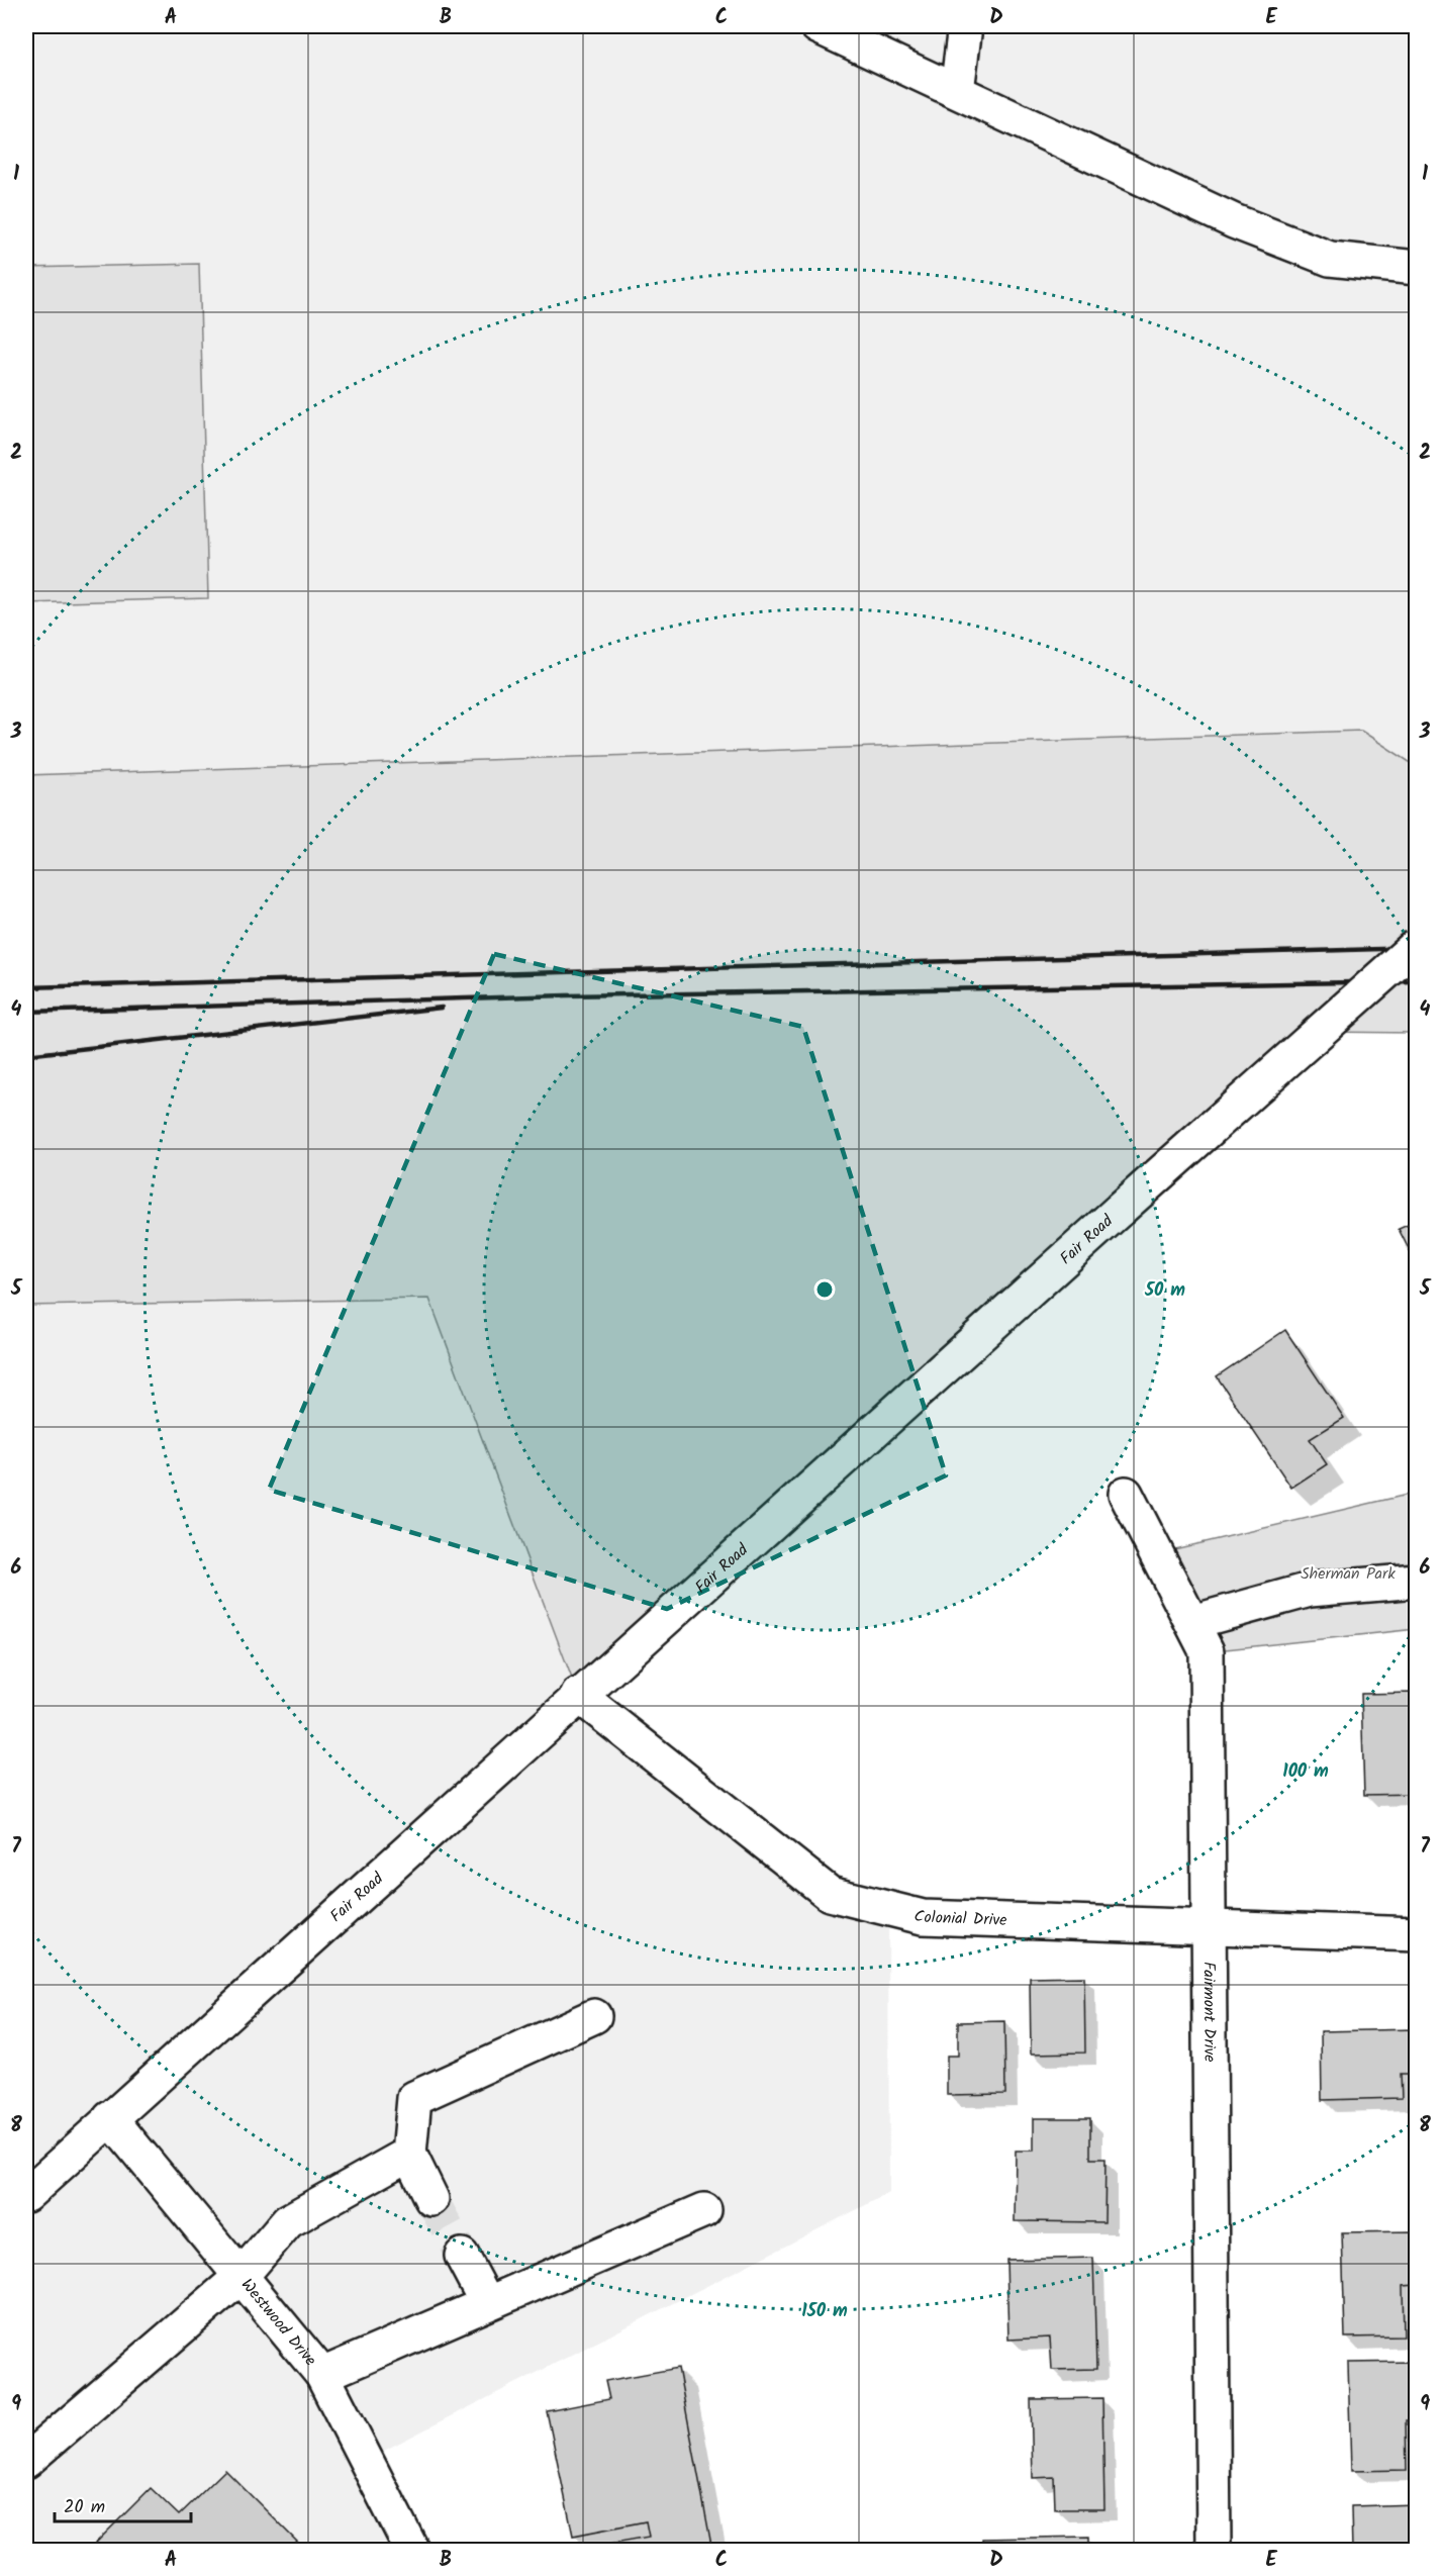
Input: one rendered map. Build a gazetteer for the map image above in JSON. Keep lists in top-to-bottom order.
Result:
{
  "streets": {
    "street": [
      "Fair Road",
      "Colonial Drive",
      "Fairmont Drive",
      "Westwood Drive"
    ]
  },
  "crossings": [
    ["Fair Road", "Colonial Drive"],
    ["Fair Road", "Westwood Drive"],
    ["Colonial Drive", "Fairmont Drive"]
  ],
  "parks": ["Sherman Park"],
  "scale_bar": "20 m",
  "grid": {
    "columns": [
      "A",
      "B",
      "C",
      "D",
      "E"
    ],
    "rows": [
      "1",
      "2",
      "3",
      "4",
      "5",
      "6",
      "7",
      "8",
      "9"
    ]
  },
  "rings": ["50 m", "100 m", "150 m"]
}
